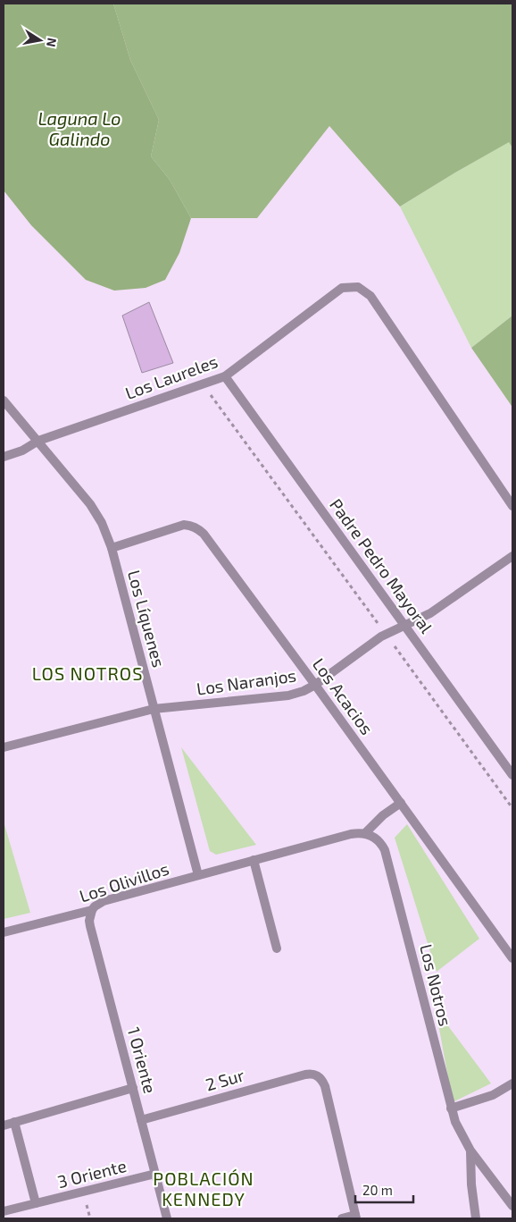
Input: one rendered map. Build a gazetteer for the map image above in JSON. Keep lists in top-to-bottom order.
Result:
{
  "streets": {
    "street": [
      "Los Laureles",
      "Padre Pedro Mayoral",
      "Los Líquenes",
      "Los Naranjos",
      "Los Acacios",
      "Los Olivillos",
      "Los Notros",
      "1 Oriente",
      "2 Sur",
      "3 Oriente"
    ]
  },
  "crossings": [
    ["Los Laureles", "Padre Pedro Mayoral"],
    ["Los Laureles", "Los Líquenes"],
    ["Padre Pedro Mayoral", "Los Naranjos"],
    ["Los Líquenes", "Los Naranjos"],
    ["Los Líquenes", "Los Acacios"],
    ["Los Líquenes", "Los Olivillos"],
    ["Los Naranjos", "Los Acacios"],
    ["Los Olivillos", "1 Oriente"],
    ["1 Oriente", "2 Sur"],
    ["1 Oriente", "3 Oriente"]
  ],
  "districts": ["LOS NOTROS", "POBLACIÓN KENNEDY"],
  "water": ["Laguna Lo Galindo"],
  "scale_bar": "20 m",
  "north": "right"
}
